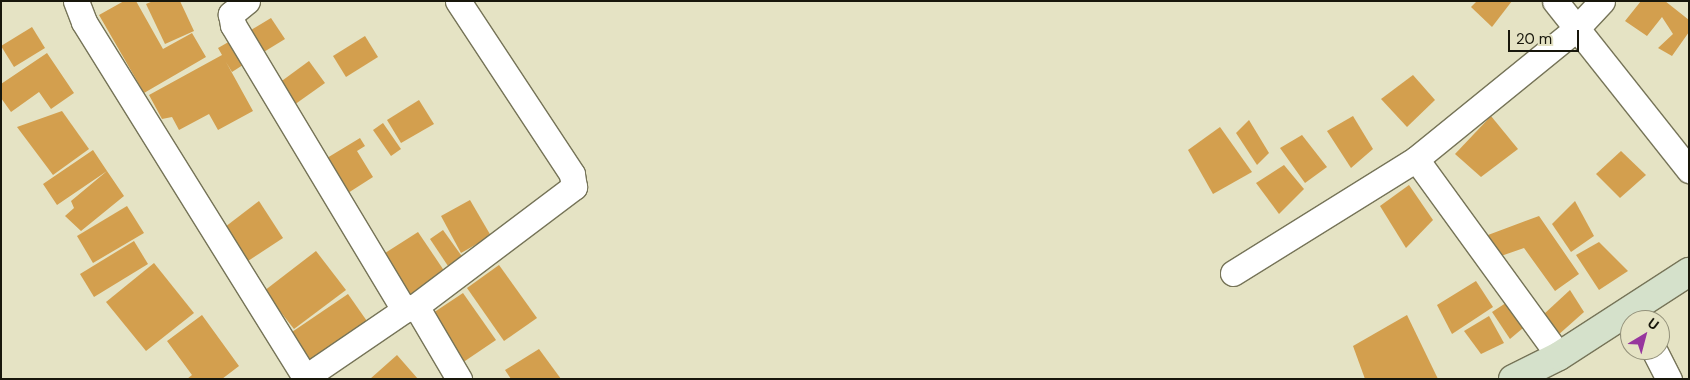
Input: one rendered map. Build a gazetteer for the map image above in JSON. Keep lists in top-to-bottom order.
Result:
{
  "scale_bar": "20 m",
  "north": "top right"
}
